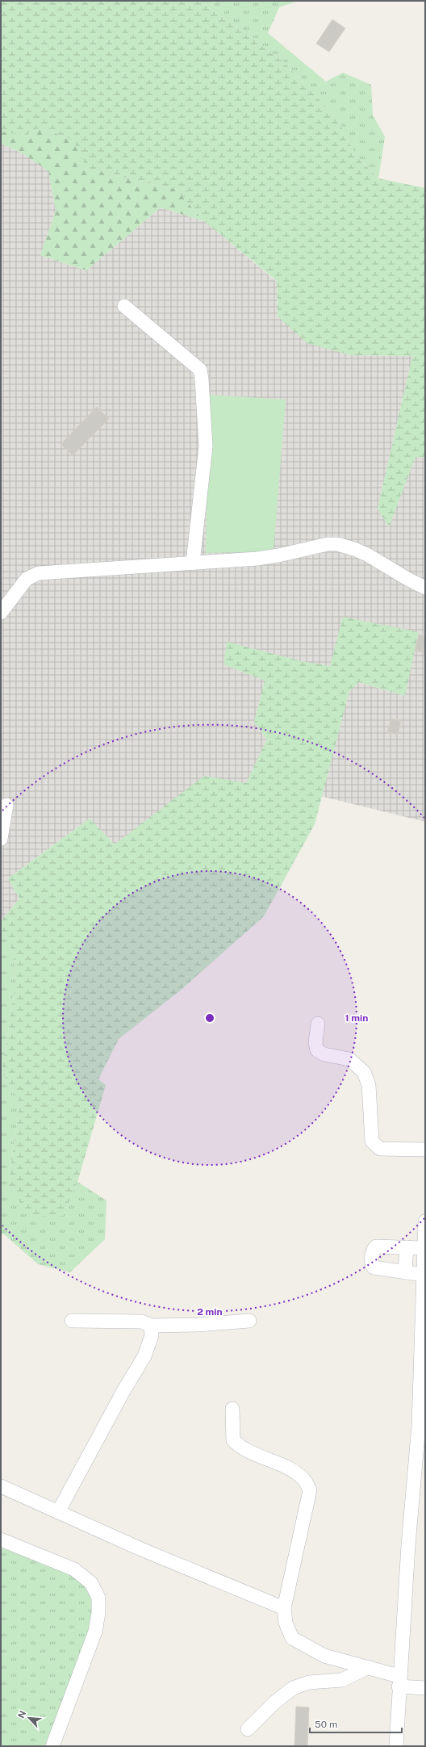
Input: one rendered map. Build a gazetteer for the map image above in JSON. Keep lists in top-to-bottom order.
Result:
{
  "scale_bar": "50 m",
  "north": "top left",
  "rings": ["1 min", "2 min"]
}
